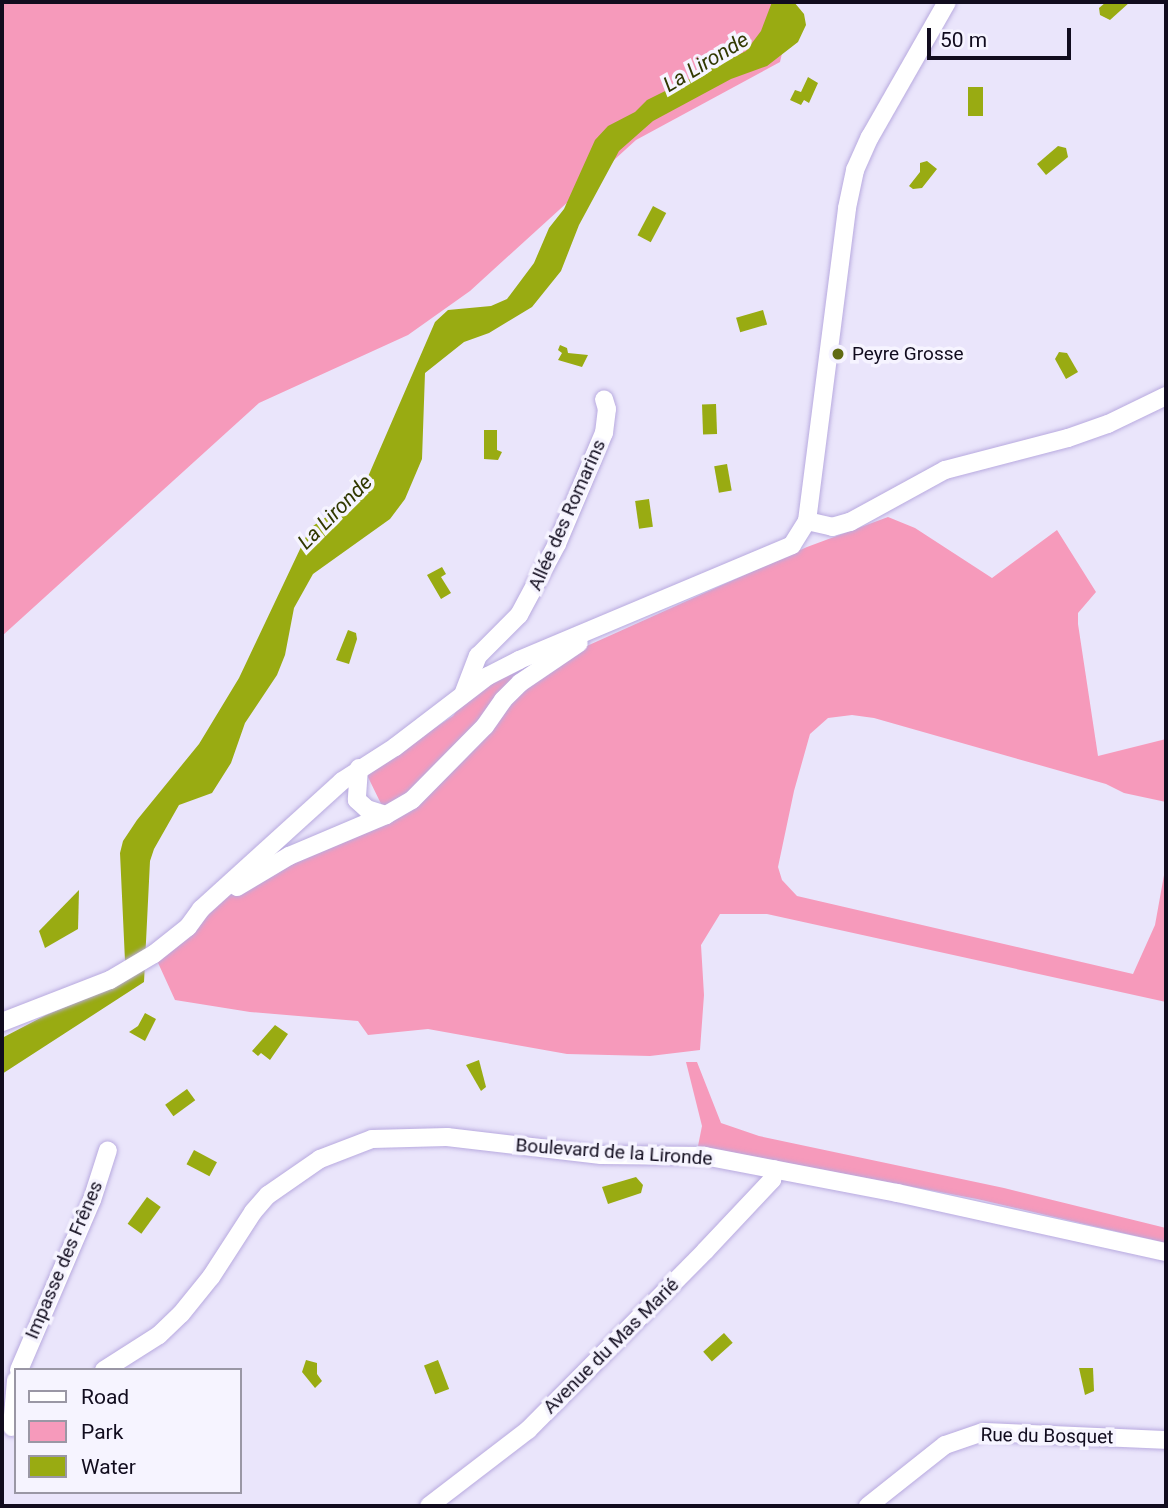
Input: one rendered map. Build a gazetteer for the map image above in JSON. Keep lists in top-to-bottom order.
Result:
{
  "streets": {
    "street": [
      "Allée des Romarins",
      "Boulevard de la Lironde",
      "Impasse des Frênes",
      "Avenue du Mas Marié",
      "Rue du Bosquet"
    ]
  },
  "crossings": [
    ["Boulevard de la Lironde", "Avenue du Mas Marié"]
  ],
  "water": ["La Lironde"],
  "places": ["Peyre Grosse"],
  "legend": ["Road", "Park", "Water"],
  "scale_bar": "50 m"
}
